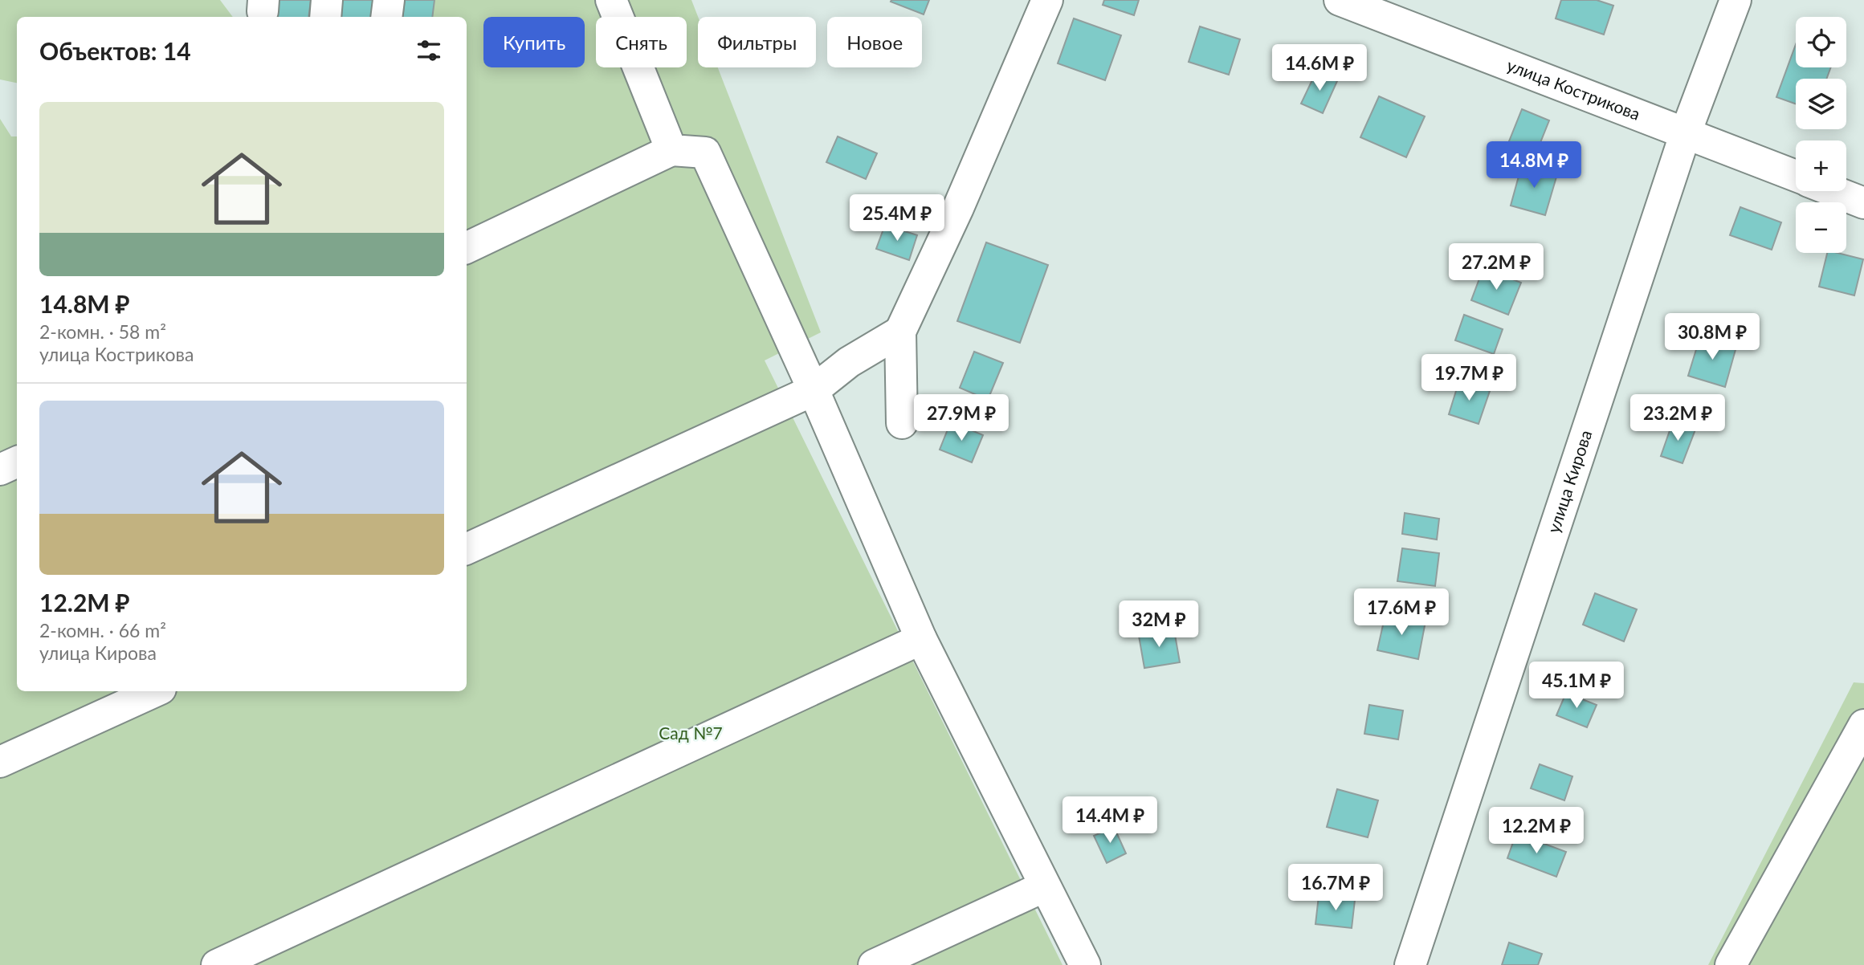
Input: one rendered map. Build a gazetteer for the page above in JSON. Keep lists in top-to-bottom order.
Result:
{
  "streets": {
    "street": ["улица Кострикова", "улица Кирова"]
  },
  "crossings": [
    ["улица Кострикова", "улица Кирова"]
  ],
  "parks": ["Сад №7"],
  "page": {
    "map_buttons": ["+", "−"],
    "chip": [
      "Купить",
      "Снять",
      "Фильтры",
      "Новое"
    ],
    "heading": "Объектов: 14",
    "price": [
      "14.6M ₽",
      "14.8M ₽",
      "25.4M ₽",
      "27.2M ₽",
      "30.8M ₽",
      "19.7M ₽",
      "27.9M ₽",
      "23.2M ₽",
      "17.6M ₽",
      "32M ₽",
      "45.1M ₽",
      "14.4M ₽",
      "12.2M ₽",
      "16.7M ₽"
    ],
    "list": [
      {
        "name": "14.8M ₽",
        "note": "2-комн. · 58 m² · улица Кострикова"
      },
      {
        "name": "12.2M ₽",
        "note": "2-комн. · 66 m² · улица Кирова"
      }
    ]
  }
}
